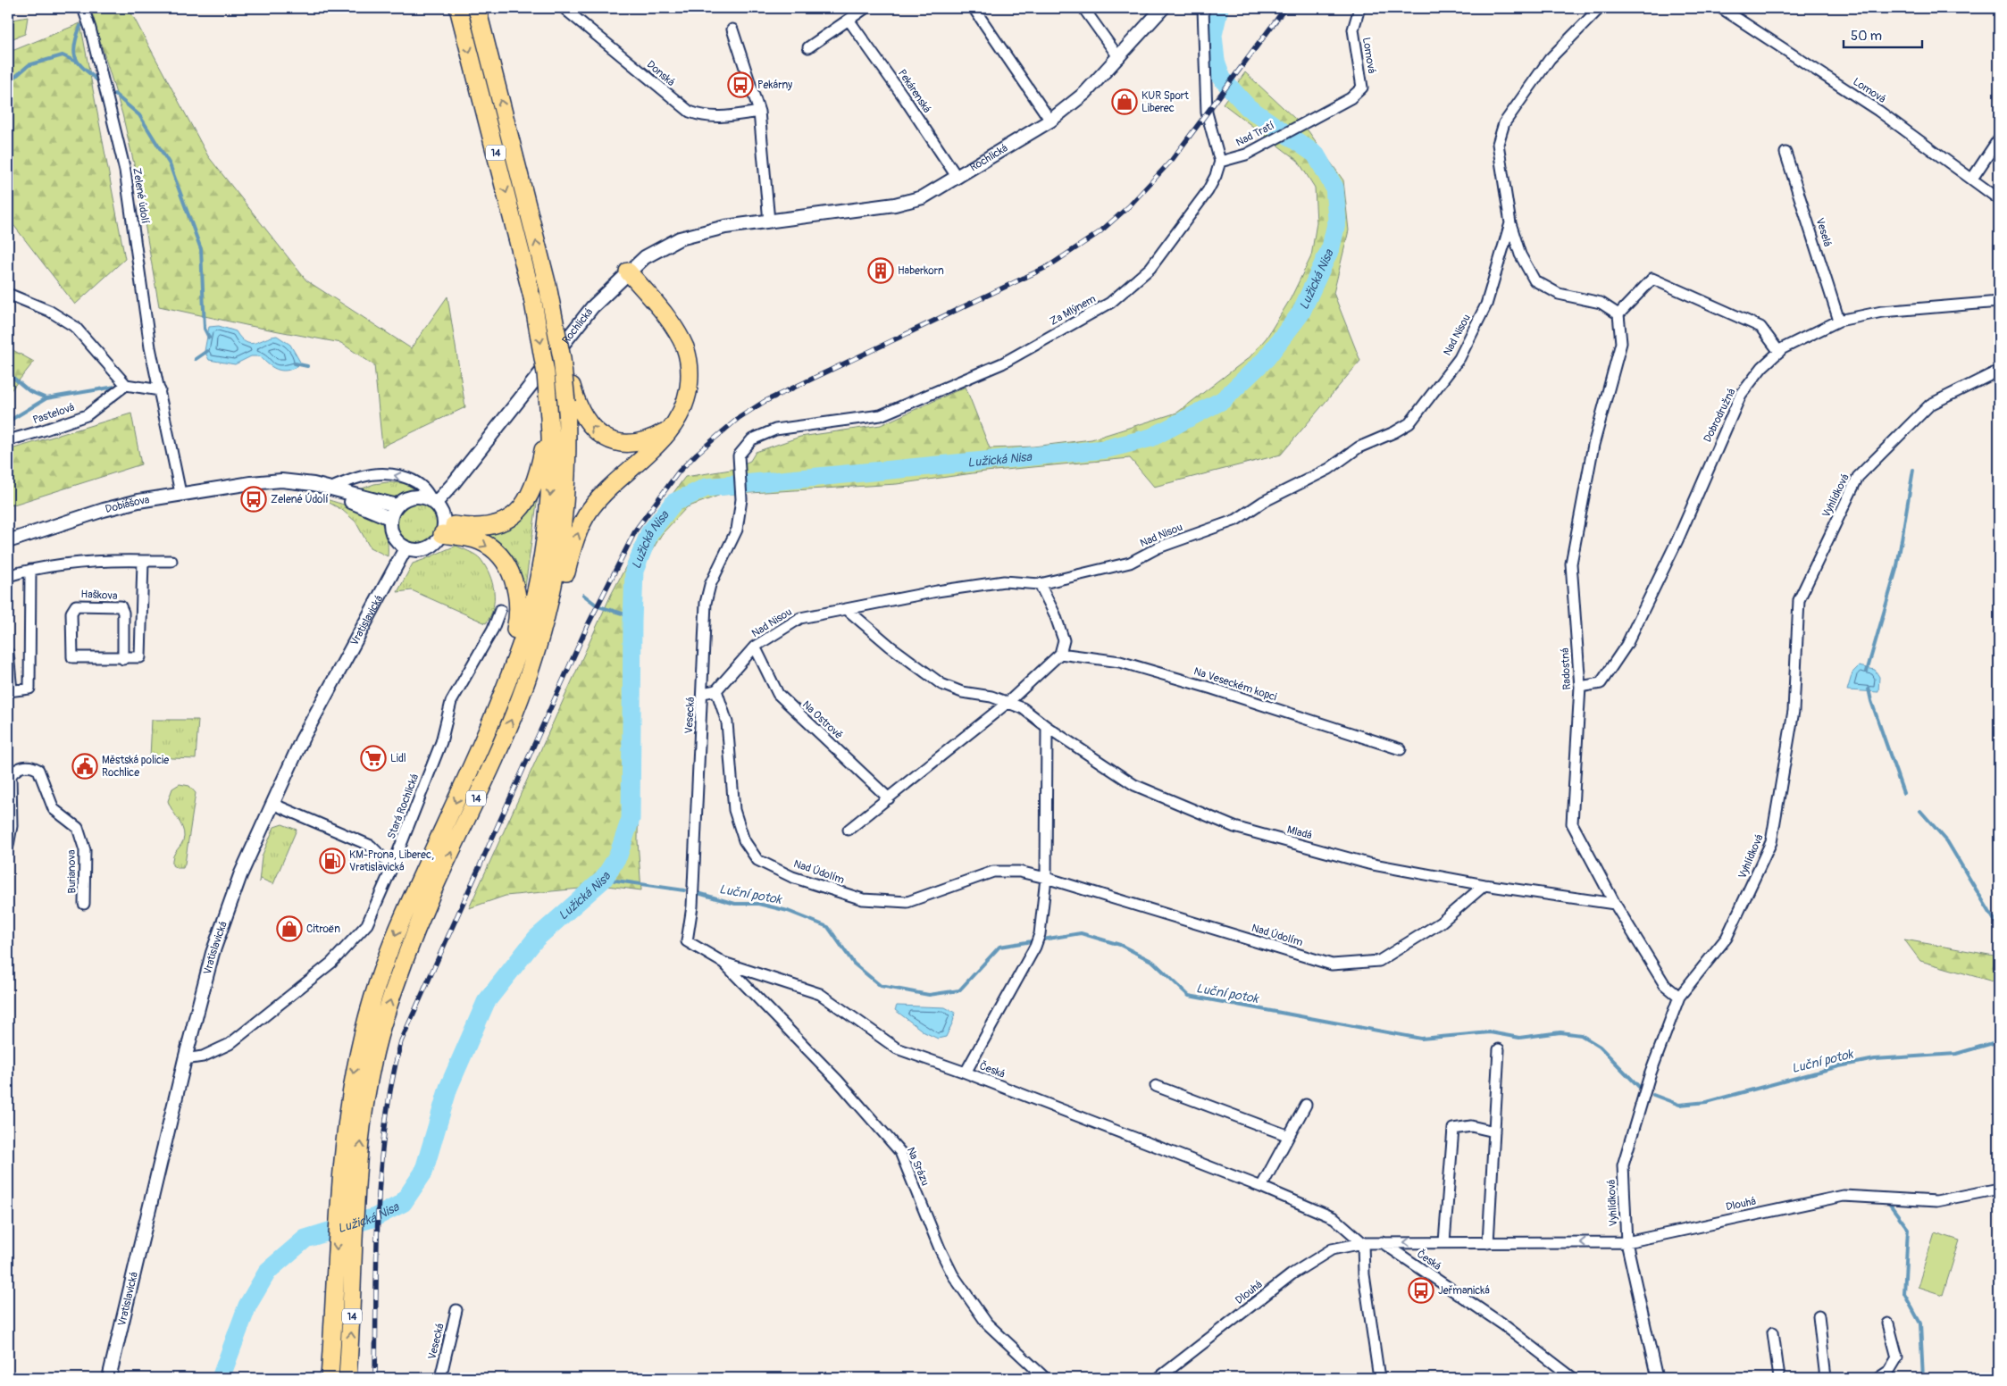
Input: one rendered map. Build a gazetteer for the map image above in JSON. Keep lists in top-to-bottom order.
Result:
{
  "streets": {
    "highway": ["14"],
    "street": [
      "Lomová",
      "Donská",
      "Pekárenská",
      "Nad Tratí",
      "Rochlická",
      "Zelené údolí",
      "Veselá",
      "Za Mlýnem",
      "Nad Nisou",
      "Pastelová",
      "Dobrodružná",
      "Vyhlídková",
      "Dobiášova",
      "Haškova",
      "Vratislavická",
      "Radostná",
      "Na Veseckém kopci",
      "Vesecká",
      "Na Ostrově",
      "Stará Rochlická",
      "Mladá",
      "Burianova",
      "Nad Údolím",
      "Česká",
      "Na Srázu",
      "Dlouhá"
    ]
  },
  "crossings": [
    ["Lomová", "Nad Tratí"],
    ["Pekárenská", "Rochlická"],
    ["Nad Tratí", "Za Mlýnem"],
    ["Rochlická", "Dobiášova"],
    ["Rochlická", "Vratislavická"],
    ["Zelené údolí", "Dobiášova"],
    ["Veselá", "Dobrodružná"],
    ["Za Mlýnem", "Vesecká"],
    ["Nad Nisou", "Radostná"],
    ["Nad Nisou", "Na Ostrově"],
    ["Nad Nisou", "Nad Údolím"],
    ["Dobrodružná", "Radostná"],
    ["Vyhlídková", "Radostná"],
    ["Vyhlídková", "Dlouhá"],
    ["Dobiášova", "Vratislavická"],
    ["Vratislavická", "Stará Rochlická"],
    ["Radostná", "Mladá"],
    ["Vesecká", "Česká"],
    ["Vesecká", "Na Srázu"],
    ["Mladá", "Nad Údolím"],
    ["Česká", "Na Srázu"],
    ["Česká", "Dlouhá"]
  ],
  "water": ["Lužická Nisa", "Luční potok"],
  "places": {
    "bus stop": ["Pekárny", "Zelené Údolí", "Jeřmanická"],
    "shop": ["KUR Sport Liberec", "Citroën"],
    "building": ["Haberkorn"],
    "supermarket": ["Lidl"],
    "public building": ["Městská policie Rochlice"],
    "fuel station": ["KM-Prona, Liberec, Vratislavická"]
  },
  "scale_bar": "50 m"
}
